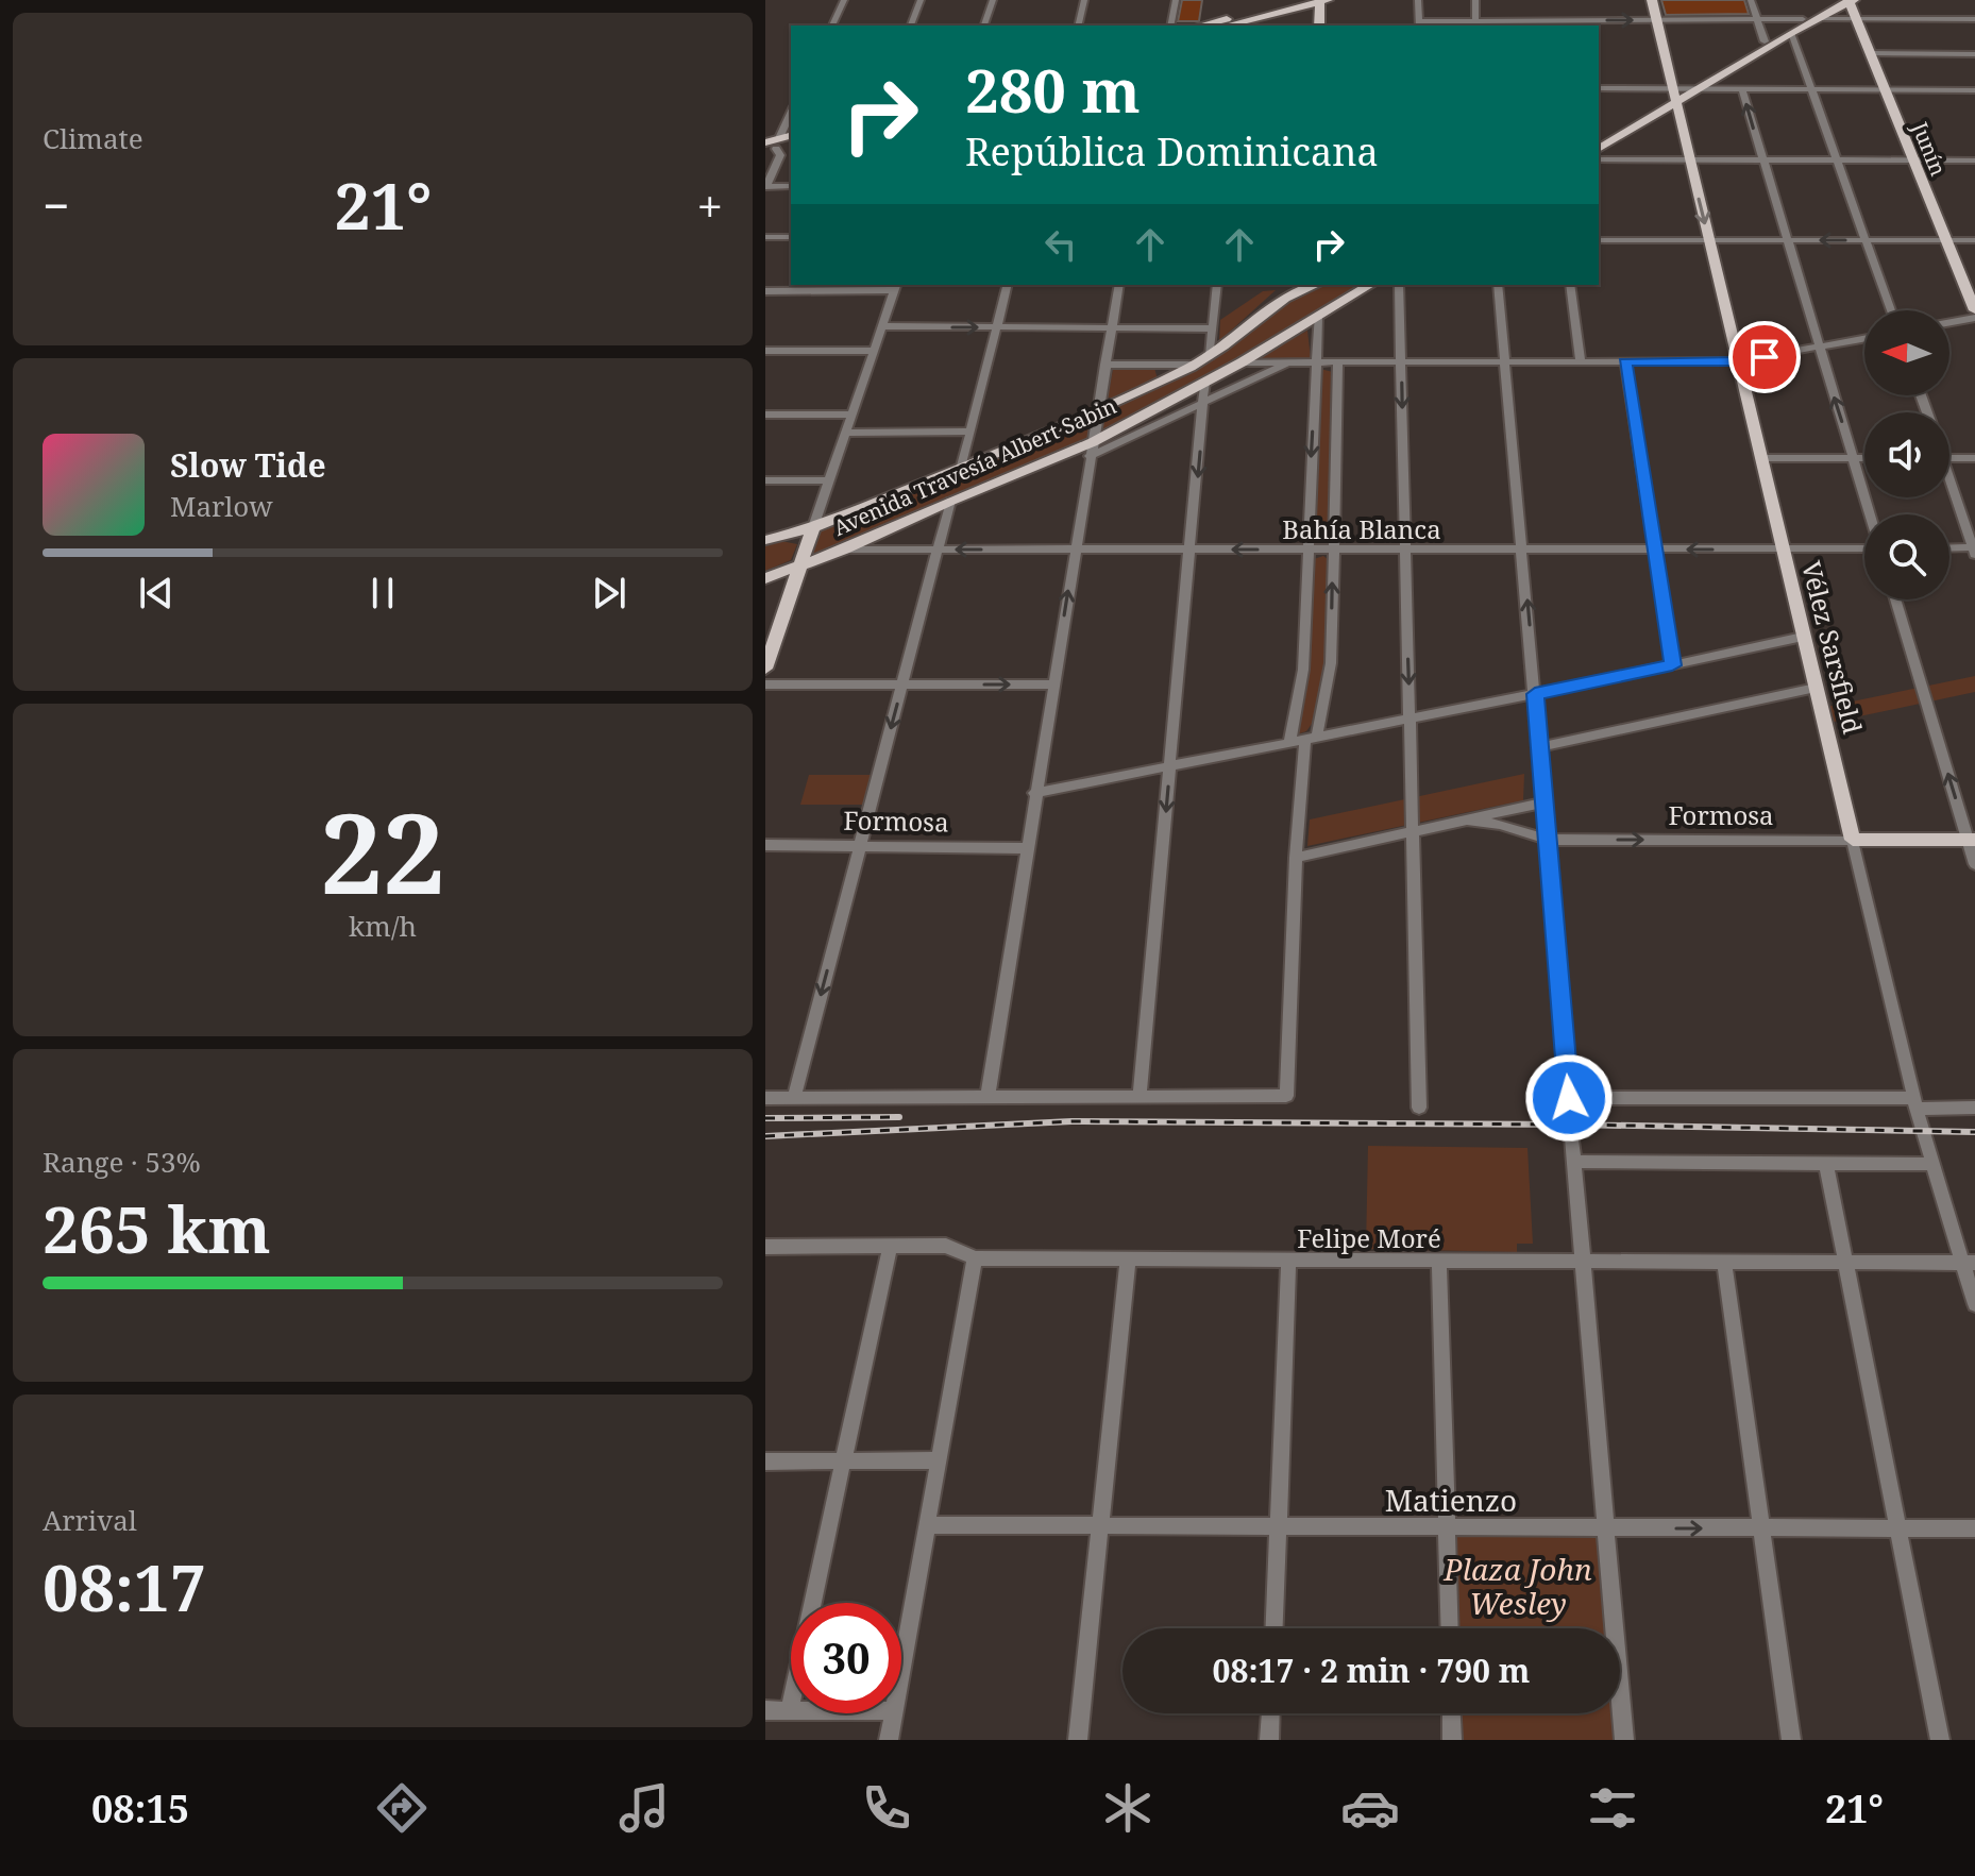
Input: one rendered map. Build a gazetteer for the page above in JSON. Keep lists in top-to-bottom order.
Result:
{
  "streets": {
    "main road": [
      "Junín",
      "Avenida Travesía Albert Sabin",
      "Vélez Sarsfield",
      "Formosa"
    ],
    "street": ["Bahía Blanca", "Felipe Moré", "Matienzo"]
  },
  "crossings": [
    ["Avenida Travesía Albert Sabin", "Bahía Blanca"],
    ["Bahía Blanca", "Vélez Sarsfield"],
    ["Vélez Sarsfield", "Formosa"],
    ["Vélez Sarsfield", "Felipe Moré"]
  ],
  "one_way": ["Formosa"],
  "parks": ["Plaza John Wesley"],
  "north": "left",
  "page": {
    "tile": [
      "Climate",
      ["22", "km/h"],
      ["Range · 53%", "265 km"],
      ["Arrival", "08:17"]
    ],
    "turn": ["280 m", "República Dominicana"],
    "heat": ["−", "21°", "+"],
    "song": ["Slow Tide", "Marlow"],
    "limit": "30",
    "trip": "08:17 · 2 min · 790 m",
    "tabs": ["08:15", "21°"]
  }
}
